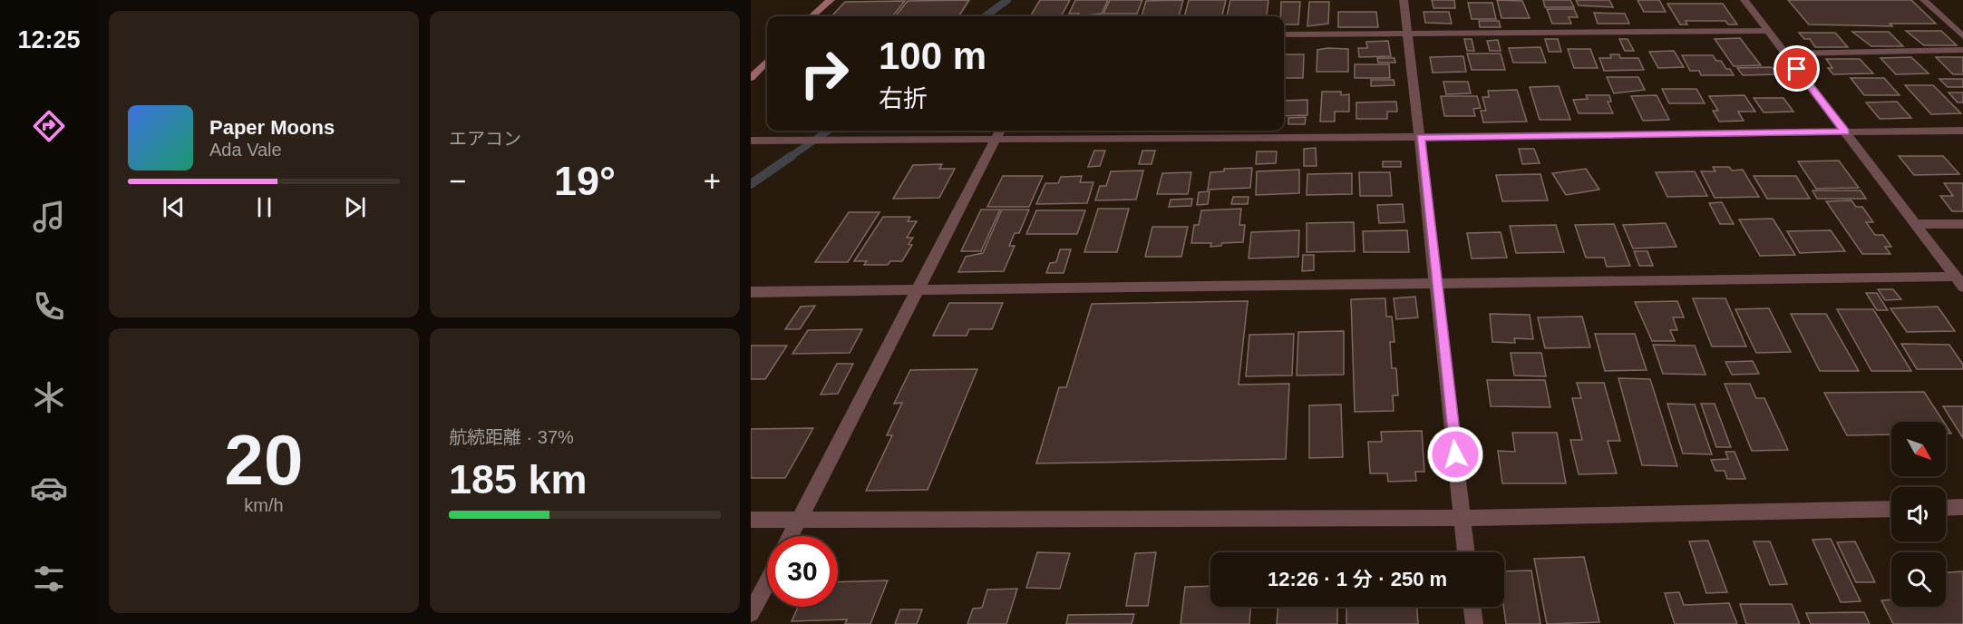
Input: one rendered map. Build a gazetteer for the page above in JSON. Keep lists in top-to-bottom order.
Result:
{
  "north": "bottom right",
  "page": {
    "tabs": "12:25",
    "tile": [
      "エアコン",
      ["20", "km/h"],
      ["航続距離 · 37%", "185 km"]
    ],
    "turn": ["100 m", "右折"],
    "song": ["Paper Moons", "Ada Vale"],
    "heat": ["−", "19°", "+"],
    "limit": "30",
    "trip": "12:26 · 1 分 · 250 m"
  }
}
